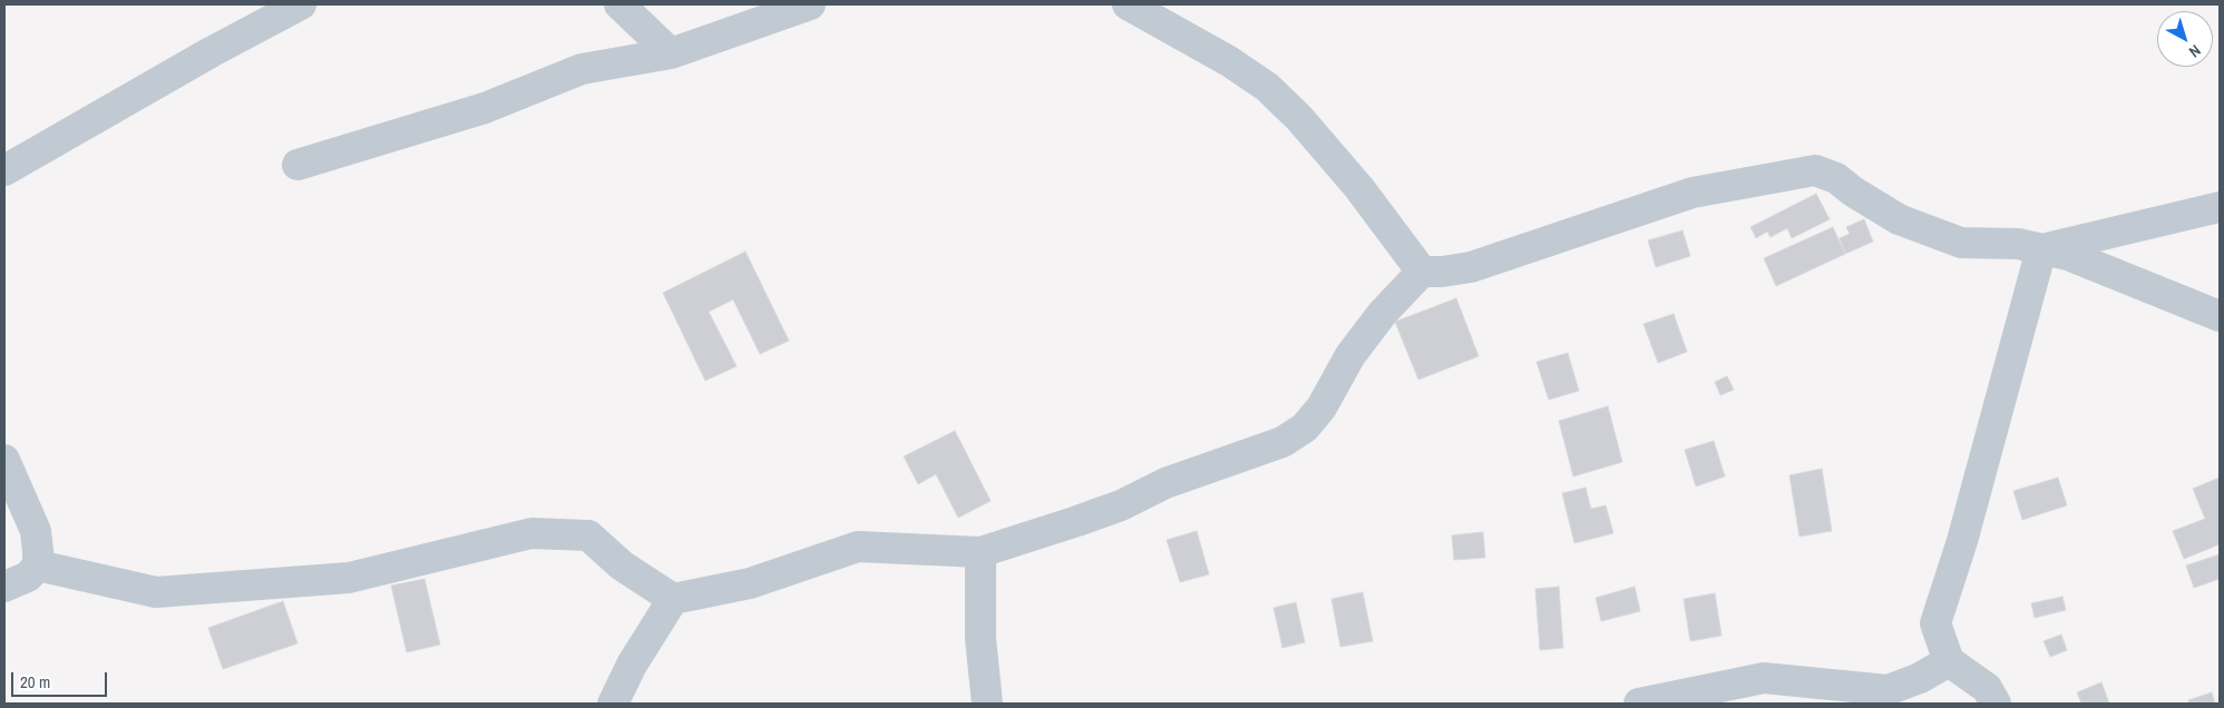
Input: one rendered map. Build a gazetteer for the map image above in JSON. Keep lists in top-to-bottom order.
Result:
{
  "scale_bar": "20 m",
  "north": "bottom right"
}
